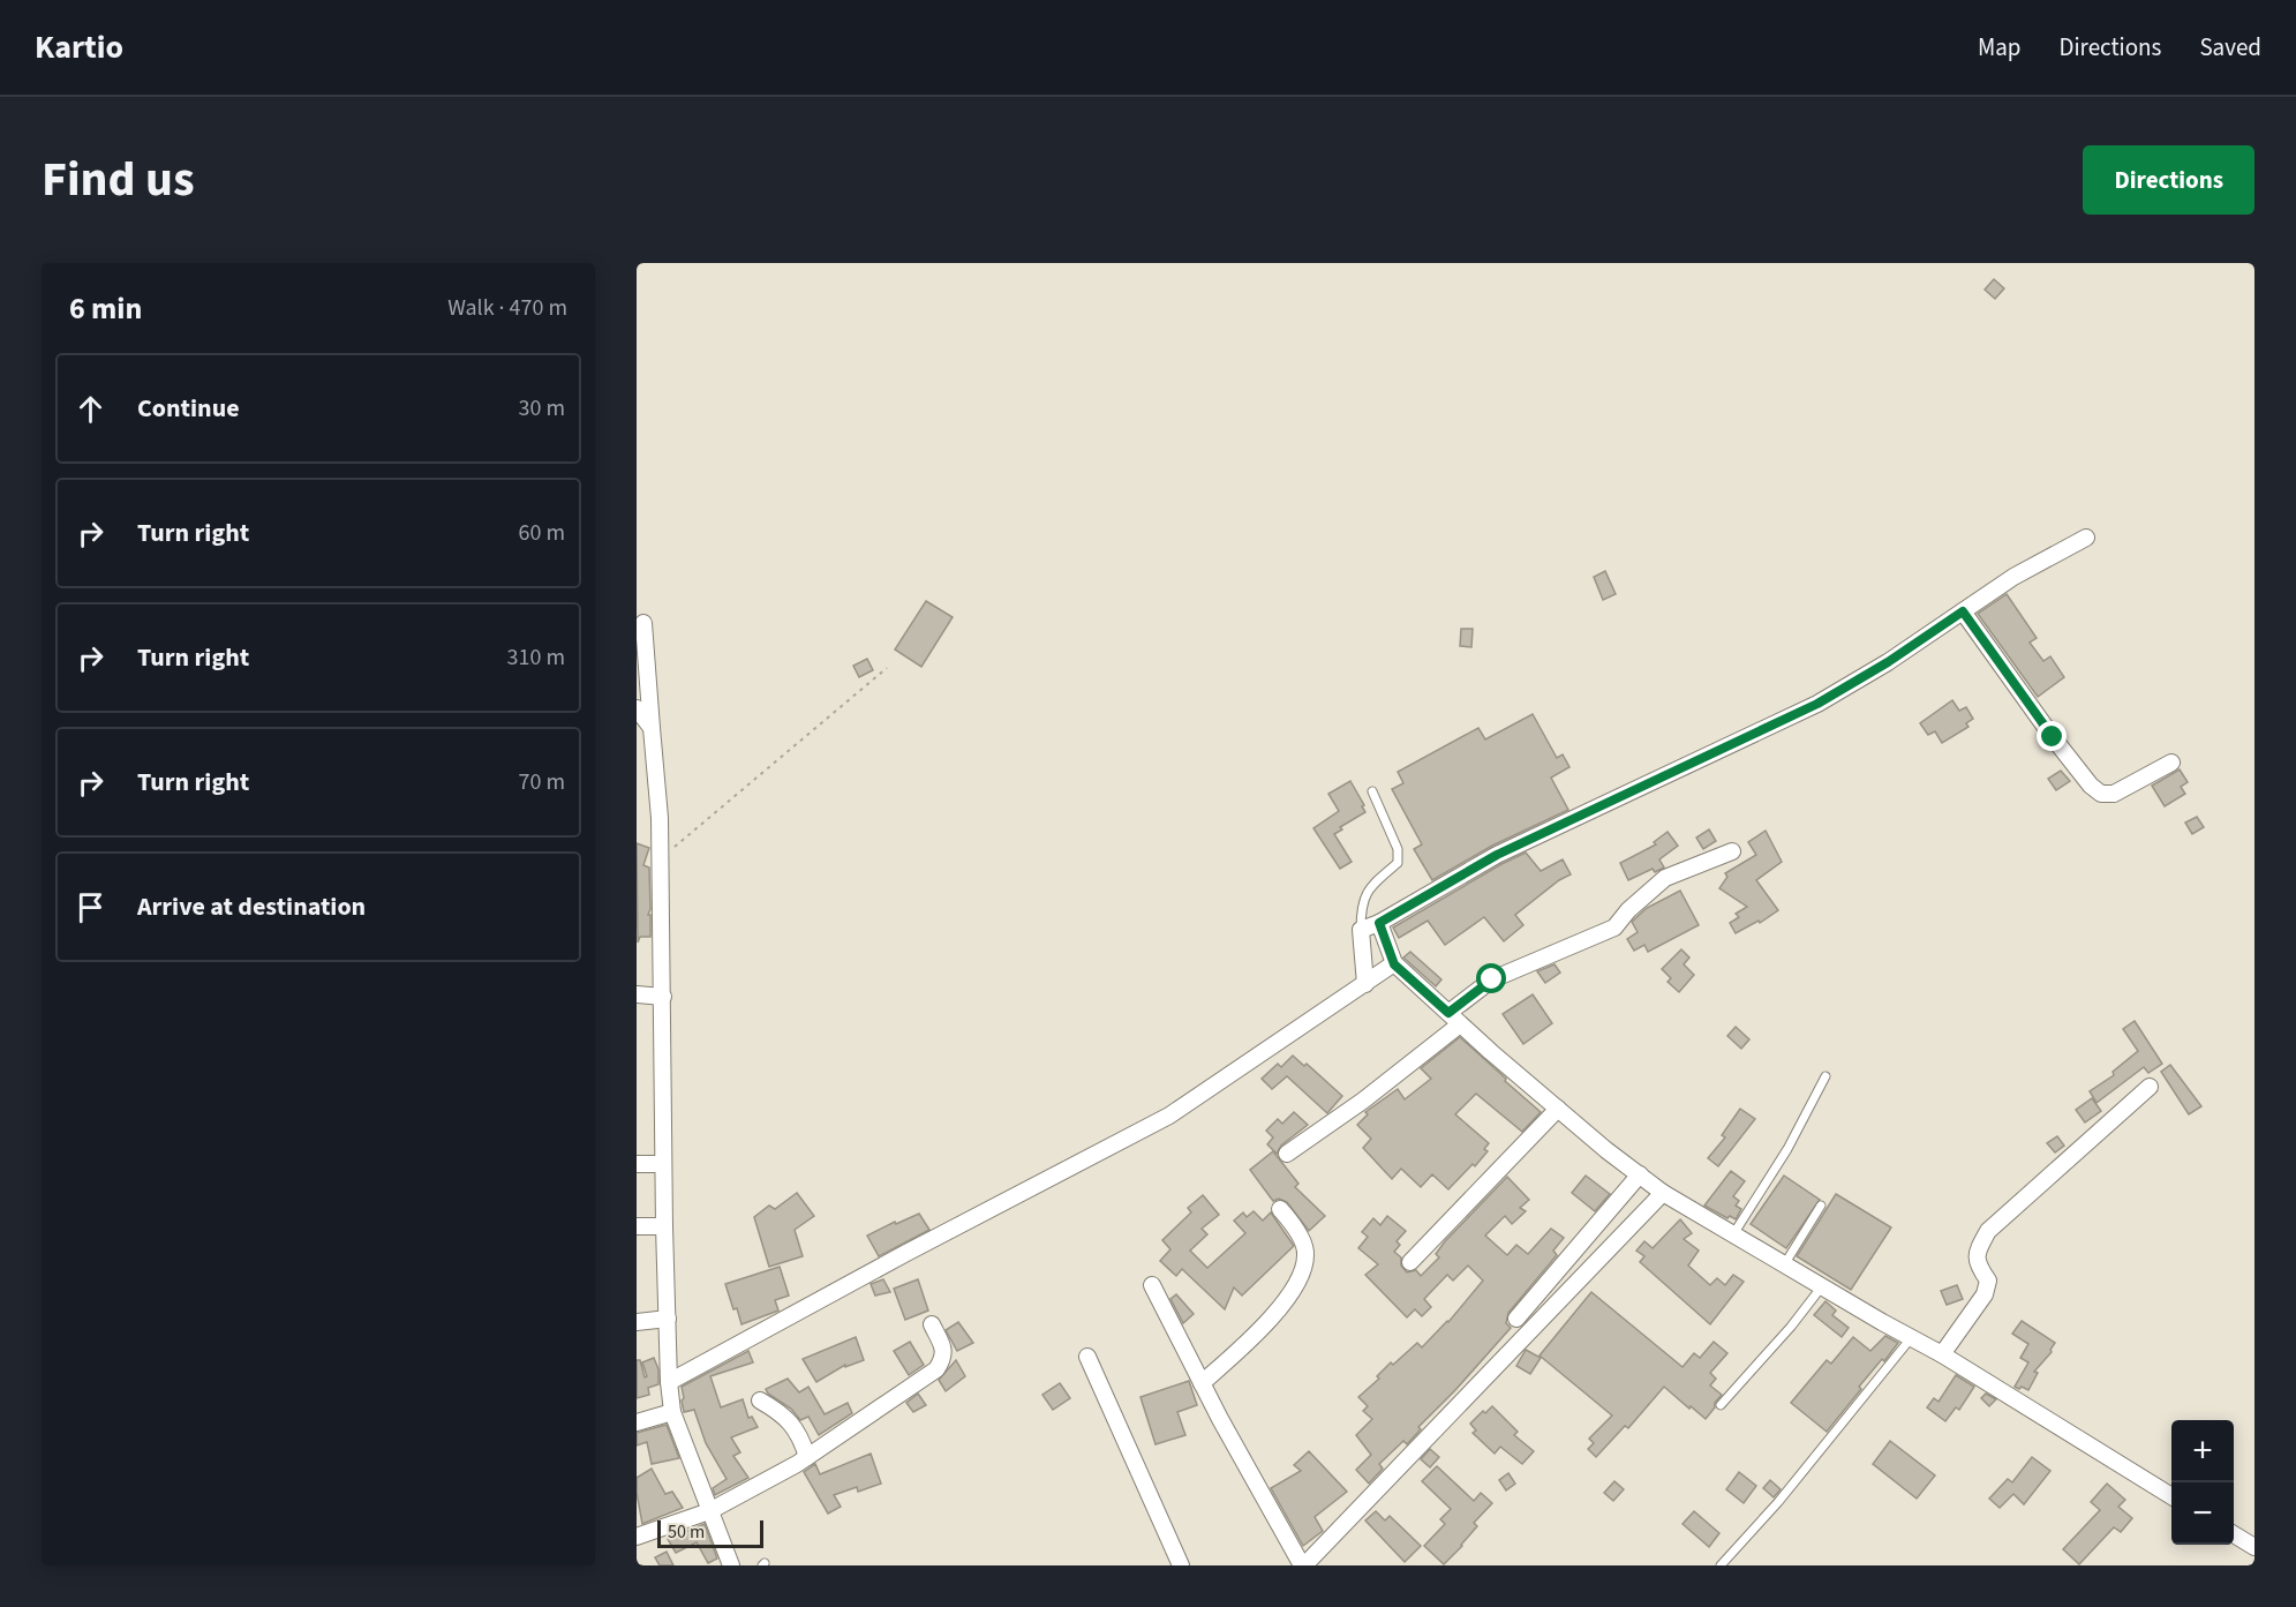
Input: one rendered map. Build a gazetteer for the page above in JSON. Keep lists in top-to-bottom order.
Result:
{
  "scale_bar": "50 m",
  "page": {
    "header": "Kartio",
    "nav": ["Map", "Directions", "Saved"],
    "title": "Find us",
    "buttons": "Directions",
    "heading": ["6 min", "Walk · 470 m"],
    "list": [
      ["Continue", "30 m"],
      ["Turn right", "60 m"],
      ["Turn right", "310 m"],
      ["Turn right", "70 m"],
      "Arrive at destination"
    ],
    "map_buttons": ["+", "−"],
    "scale": "50 m"
  }
}
